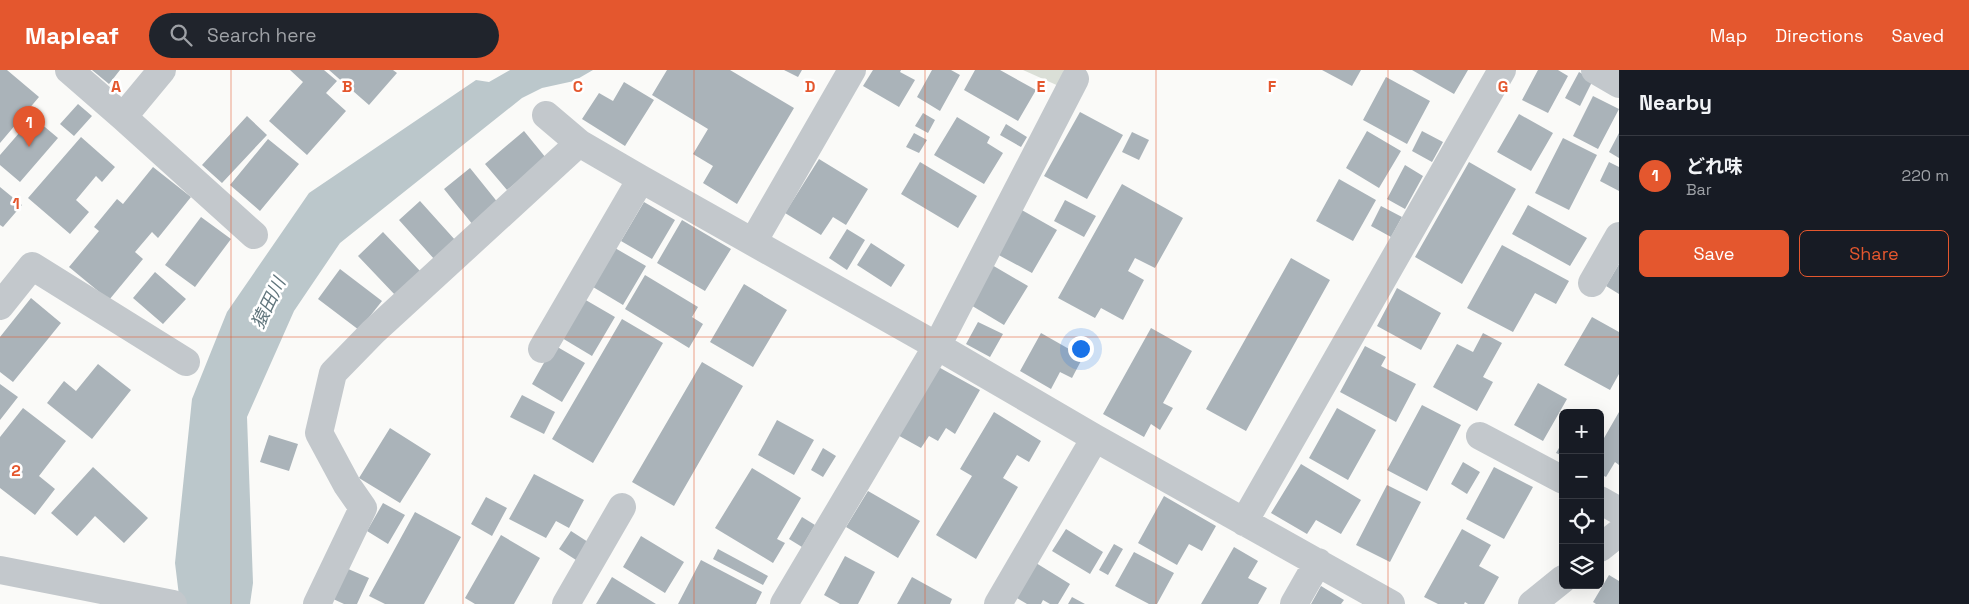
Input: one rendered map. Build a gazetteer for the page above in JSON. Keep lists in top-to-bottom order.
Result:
{
  "water": ["猿田川"],
  "page": {
    "header": "Mapleaf",
    "search": "Search here",
    "nav": ["Map", "Directions", "Saved"],
    "heading": "Nearby",
    "pins": "1",
    "list": [
      {
        "mark": "1",
        "name": "どれ味",
        "note": "Bar",
        "value": "220 m"
      }
    ],
    "buttons": ["Save", "Share"],
    "map_buttons": ["+", "−"]
  },
  "grid": {
    "columns": [
      "A",
      "B",
      "C",
      "D",
      "E",
      "F",
      "G"
    ],
    "rows": ["1", "2"]
  }
}
